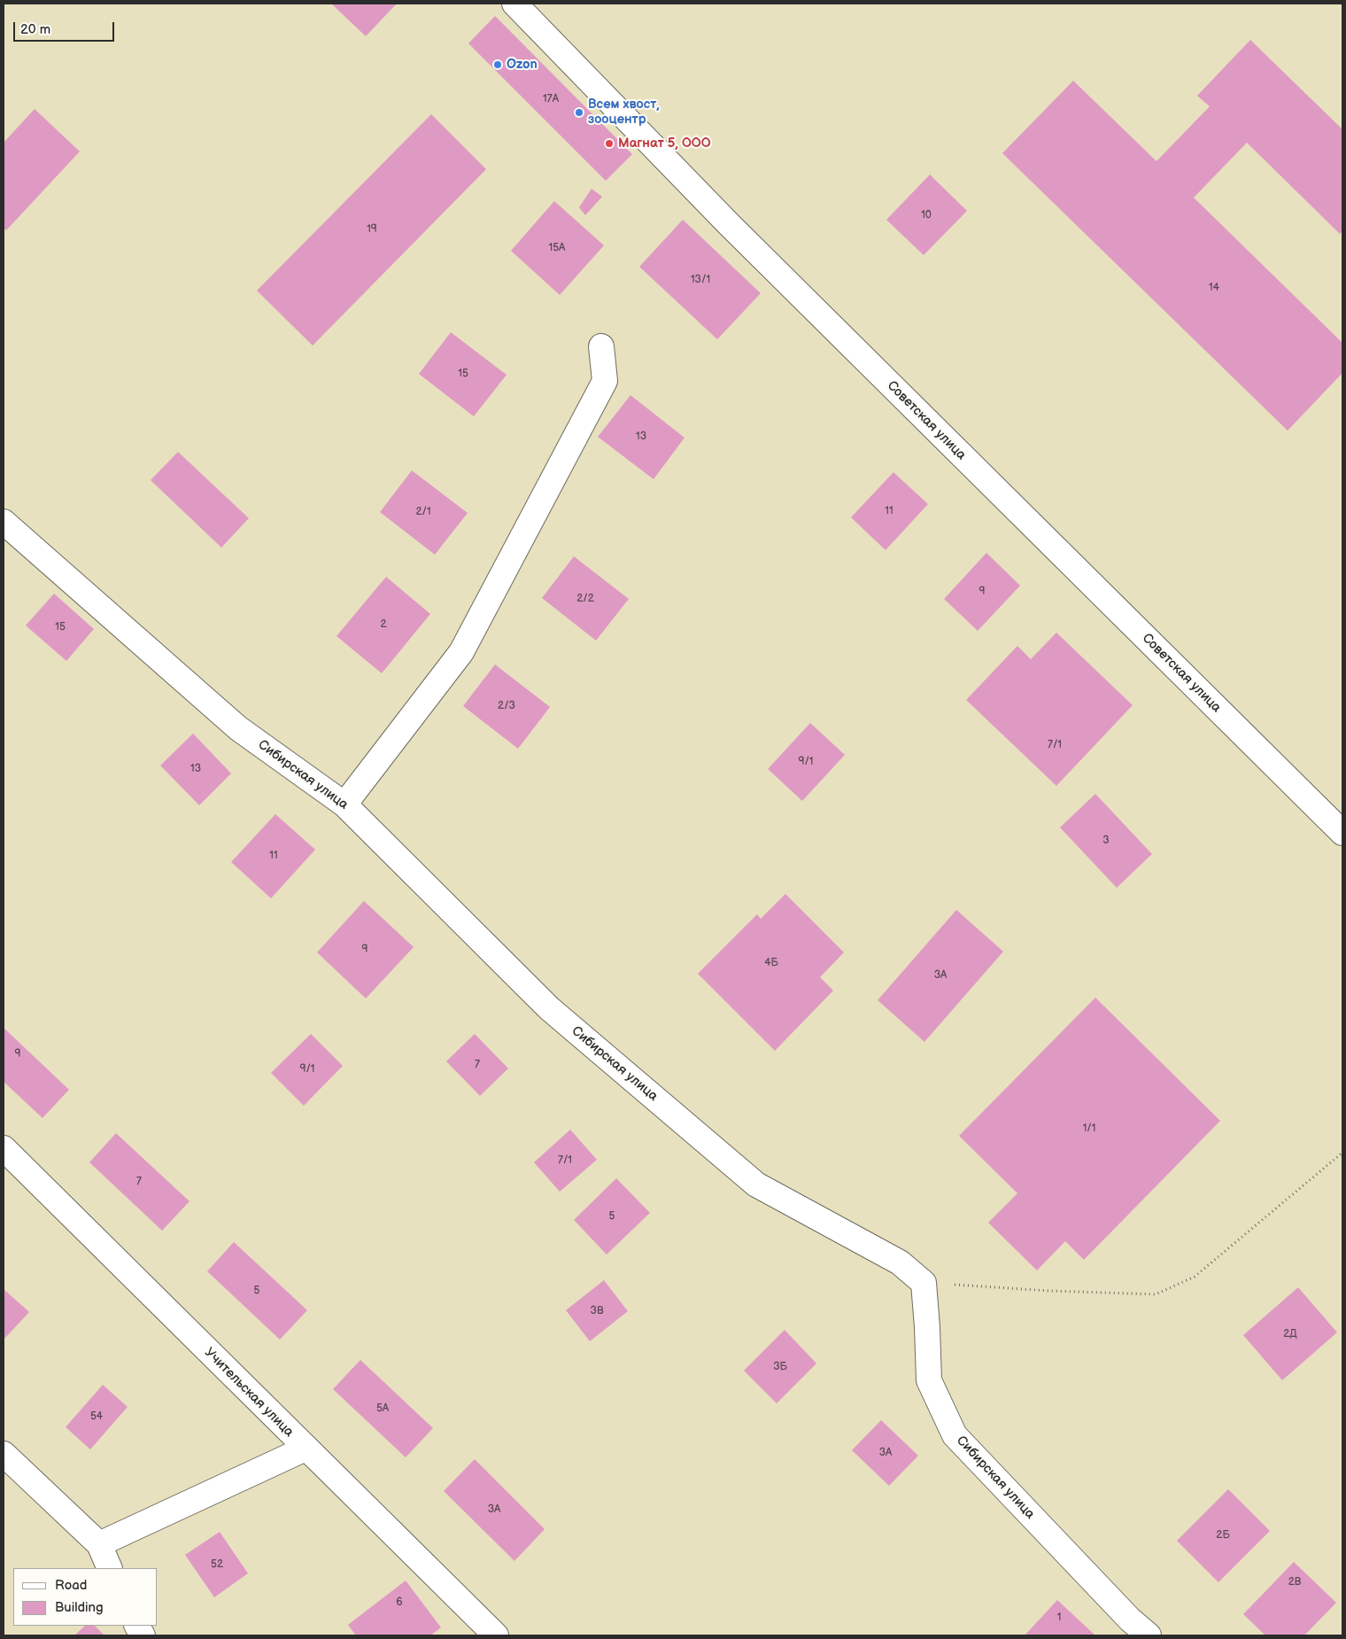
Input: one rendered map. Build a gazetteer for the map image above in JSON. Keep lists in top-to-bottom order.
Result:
{
  "streets": {
    "street": ["Советская улица", "Сибирская улица", "Учительская улица"]
  },
  "places": ["Ozon", "Всем хвост, зооцентр", "Магнат 5, ООО"],
  "house_numbers": [
    "17А",
    "10",
    "19",
    "15А",
    "13/1",
    "14",
    "15",
    "13",
    "11",
    "2/1",
    "9",
    "2/2",
    "2",
    "15",
    "2/3",
    "7/1",
    "9/1",
    "13",
    "3",
    "11",
    "9",
    "4Б",
    "3А",
    "9",
    "7",
    "9/1",
    "1/1",
    "7/1",
    "7",
    "5",
    "5",
    "3В",
    "2Д",
    "3Б",
    "5А",
    "54",
    "3А",
    "3А",
    "2Б",
    "52",
    "2В",
    "6",
    "1"
  ],
  "legend": ["Road", "Building"],
  "scale_bar": "20 m"
}
